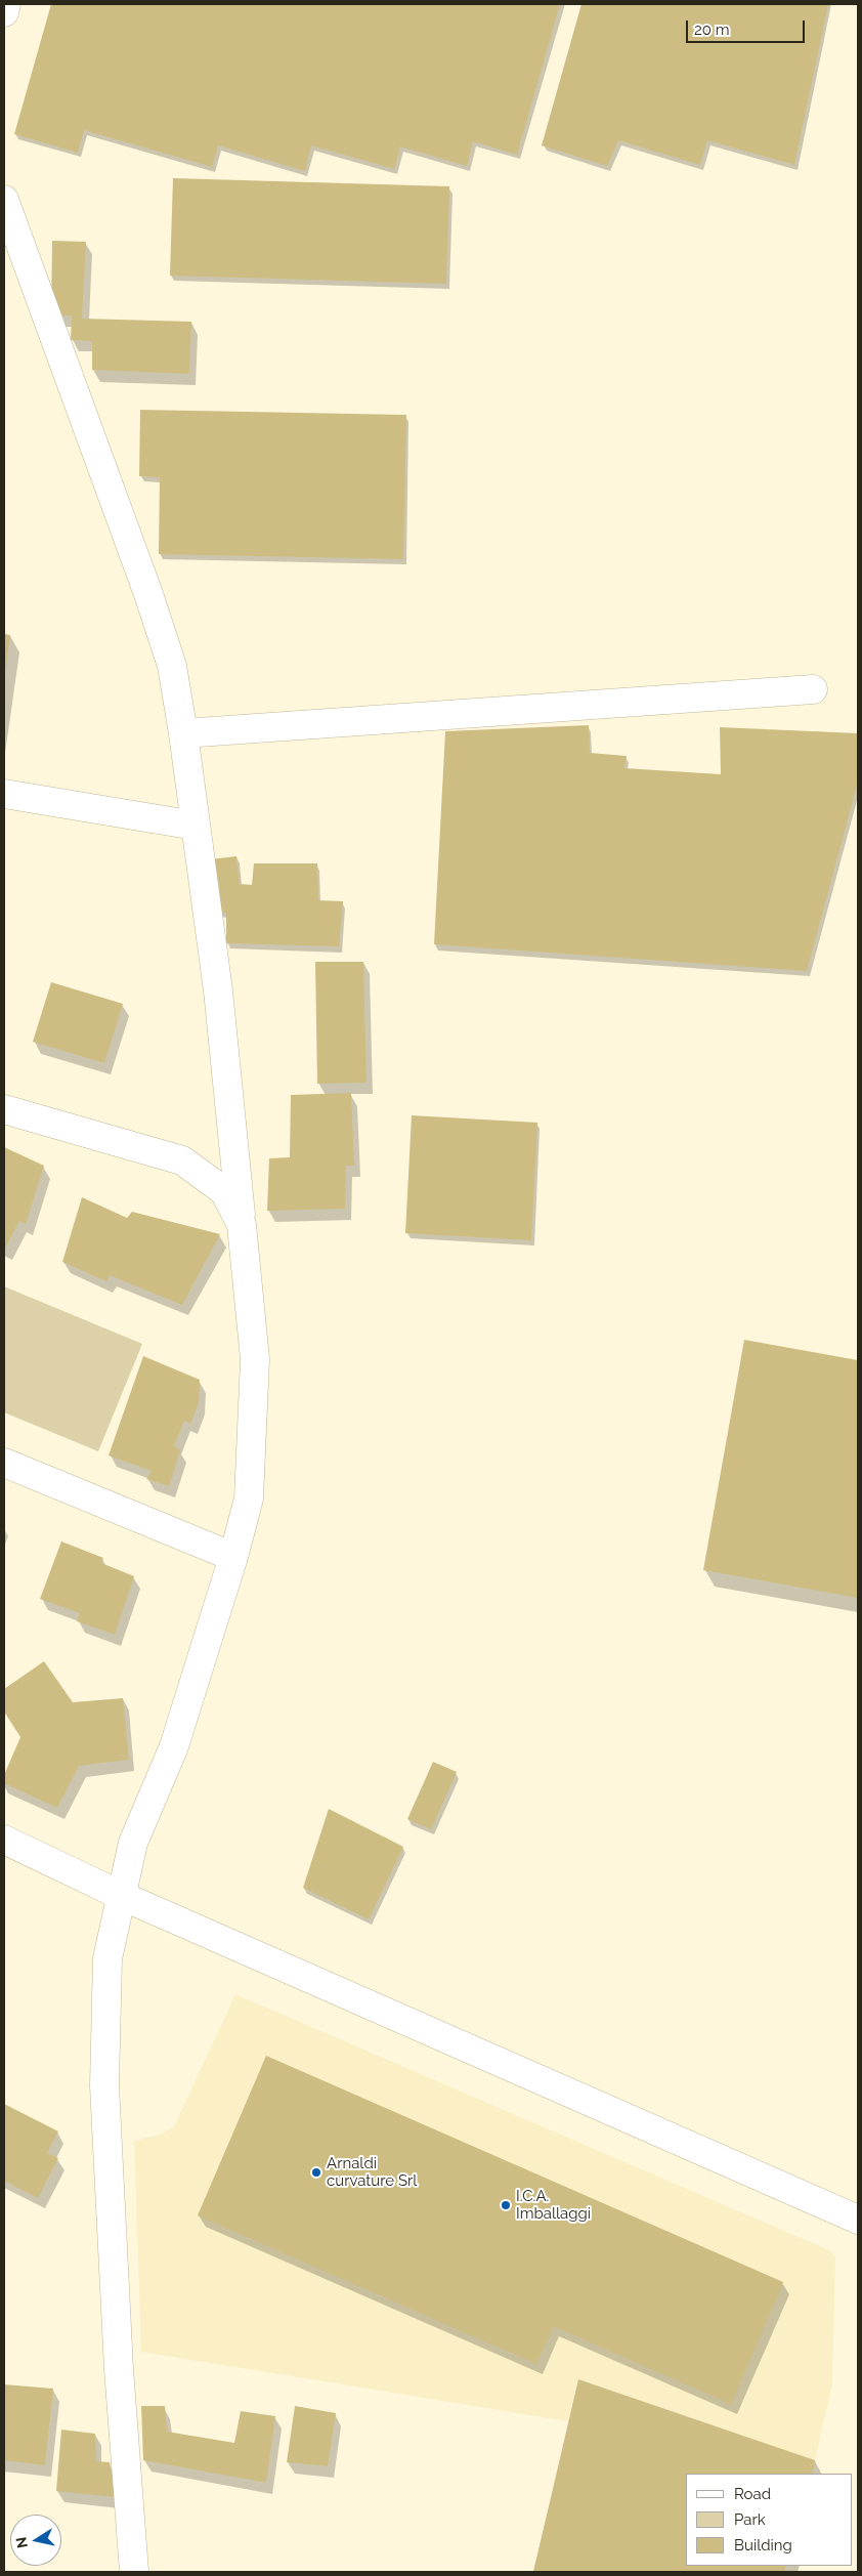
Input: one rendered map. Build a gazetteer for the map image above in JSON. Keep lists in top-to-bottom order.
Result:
{
  "places": ["Arnaldi curvature Srl", "I.C.A. Imballaggi"],
  "legend": ["Road", "Park", "Building"],
  "scale_bar": "20 m",
  "north": "left"
}
